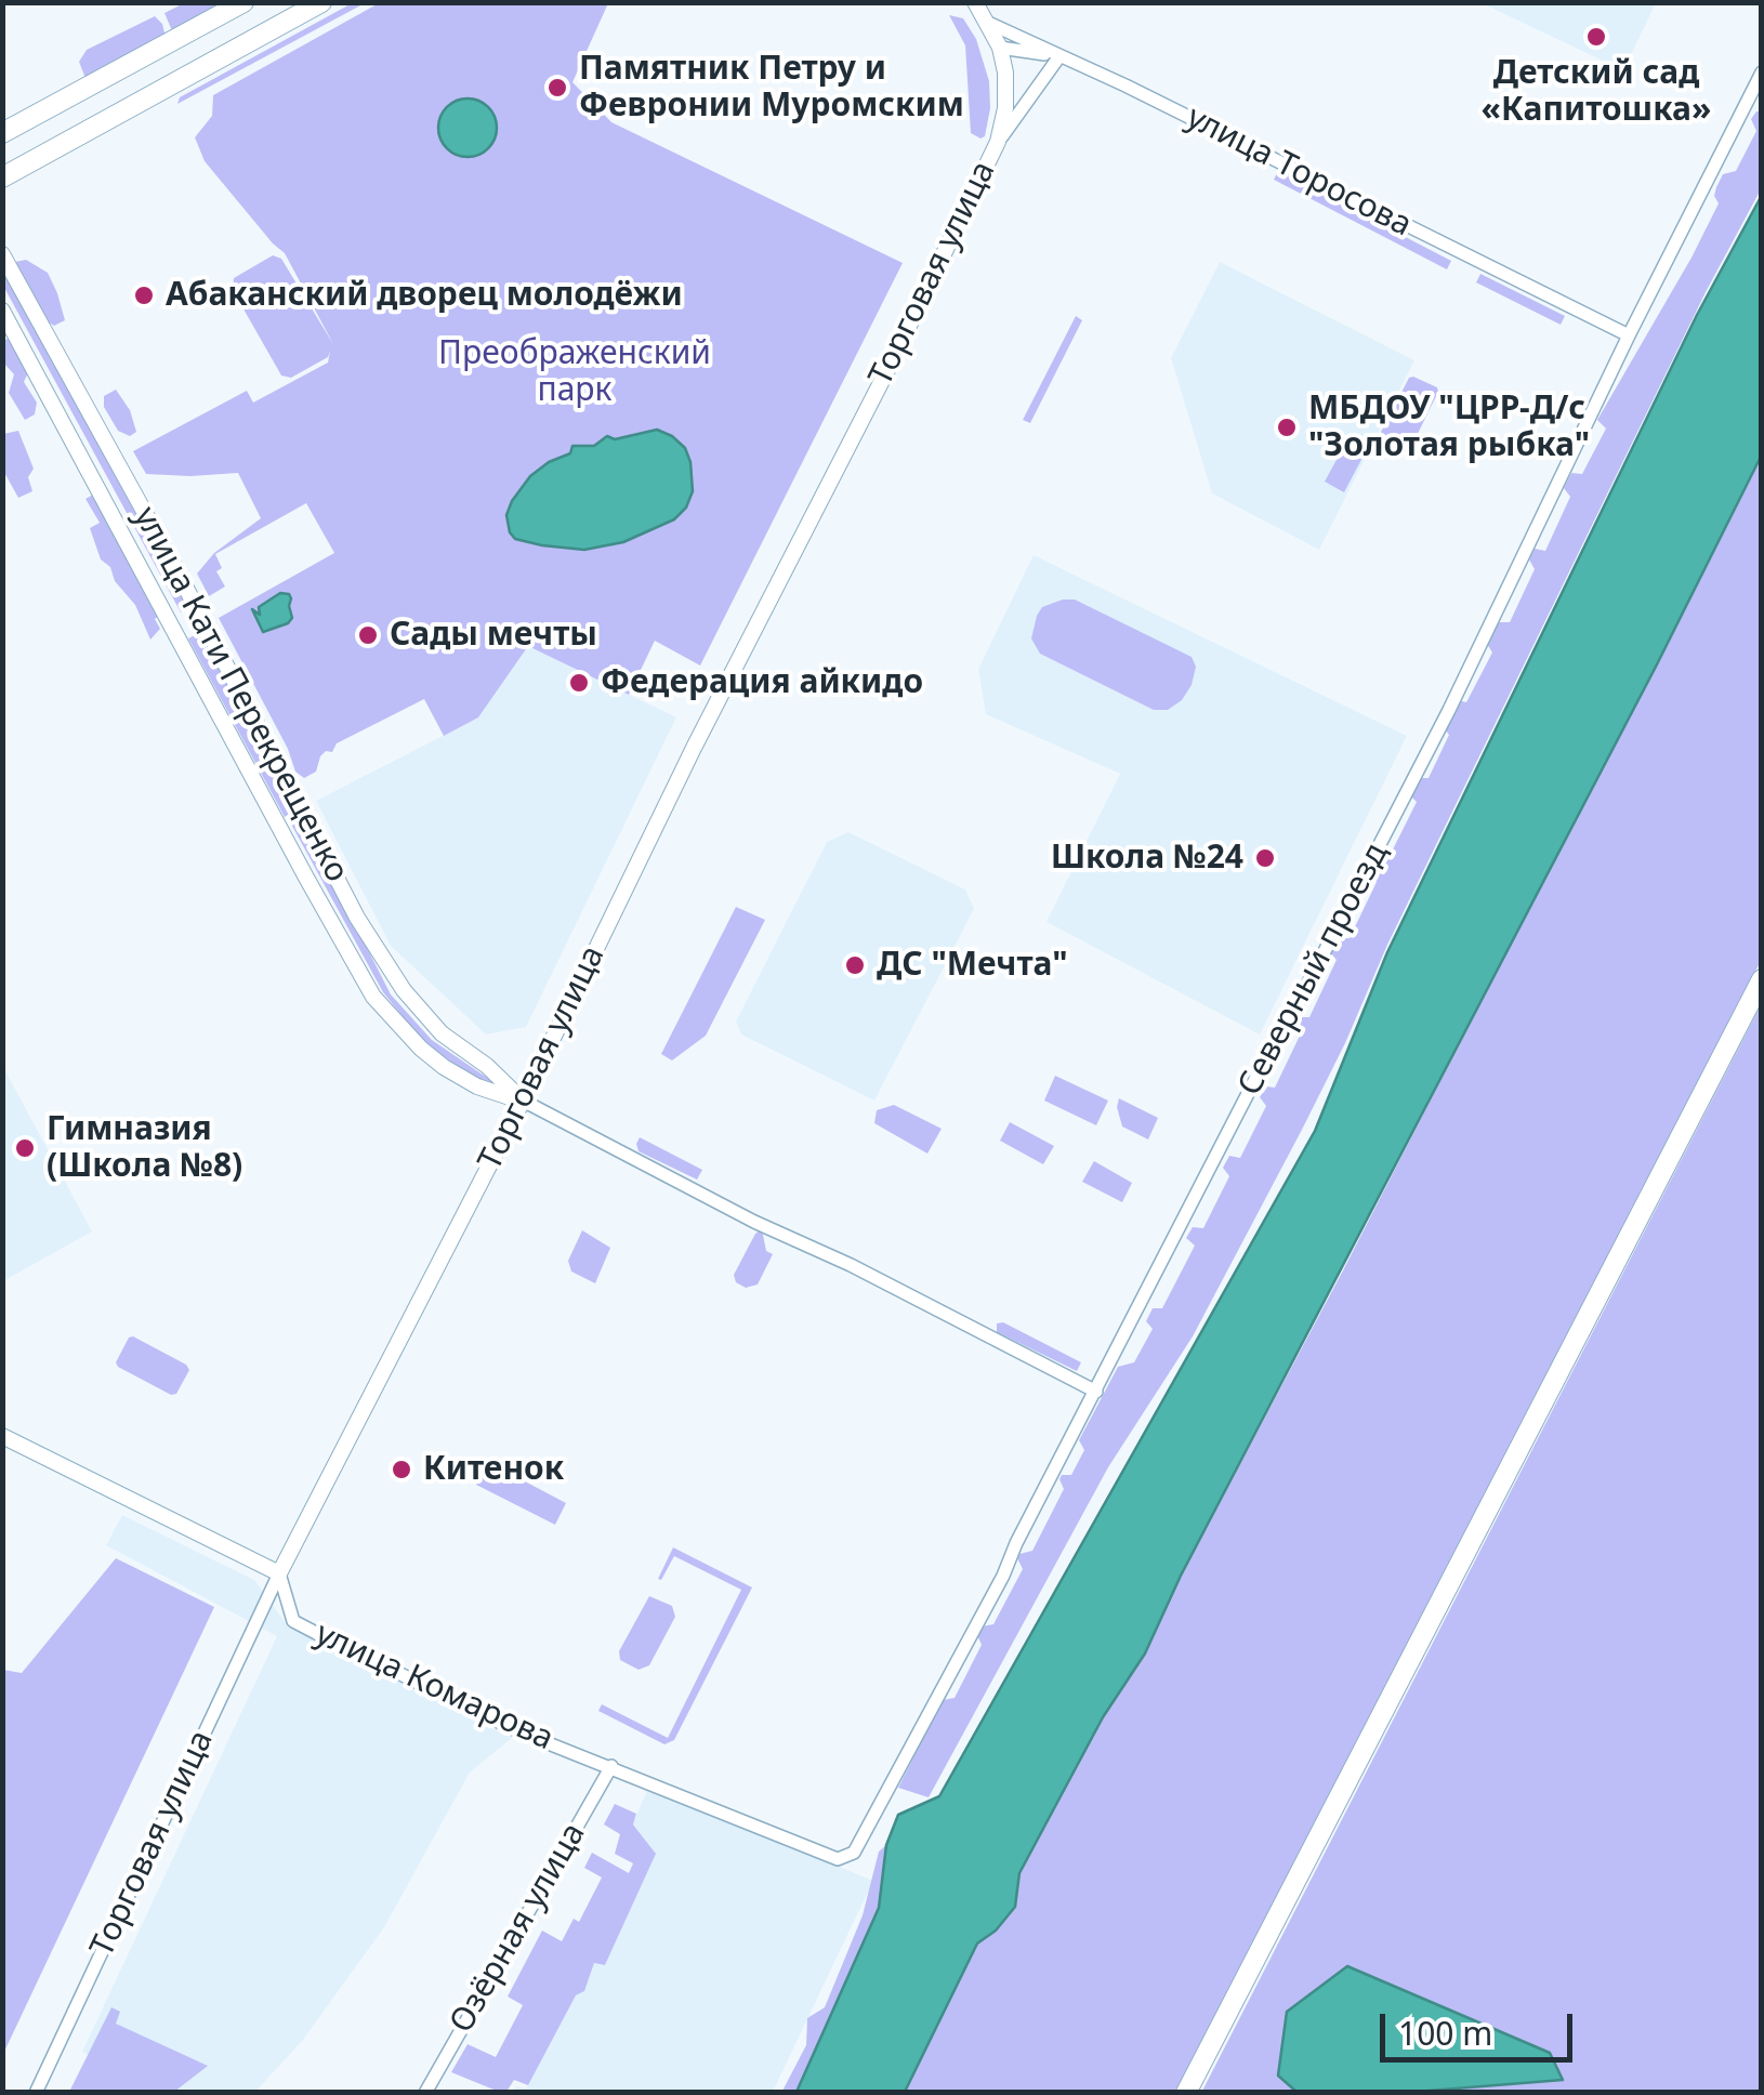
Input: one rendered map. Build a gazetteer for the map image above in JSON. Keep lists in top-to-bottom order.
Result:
{
  "streets": {
    "street": [
      "улица Торосова",
      "Торговая улица",
      "улица Кати Перекрещенко",
      "Северный проезд",
      "улица Комарова",
      "Озёрная улица"
    ]
  },
  "crossings": [
    ["улица Торосова", "Торговая улица"],
    ["улица Торосова", "Северный проезд"],
    ["Торговая улица", "улица Кати Перекрещенко"],
    ["Торговая улица", "улица Комарова"],
    ["улица Кати Перекрещенко", "Северный проезд"],
    ["Северный проезд", "улица Комарова"],
    ["улица Комарова", "Озёрная улица"]
  ],
  "parks": ["Преображенский парк"],
  "places": [
    "Детский сад «Капитошка»",
    "Памятник Петру и Февронии Муромским",
    "Абаканский дворец молодёжи",
    "МБДОУ \"ЦРР-Д/с \"Золотая рыбка\"",
    "Сады мечты",
    "Федерация айкидо",
    "Школа №24",
    "ДС \"Мечта\"",
    "Гимназия (Школа №8)",
    "Китенок"
  ],
  "scale_bar": "100 m"
}
